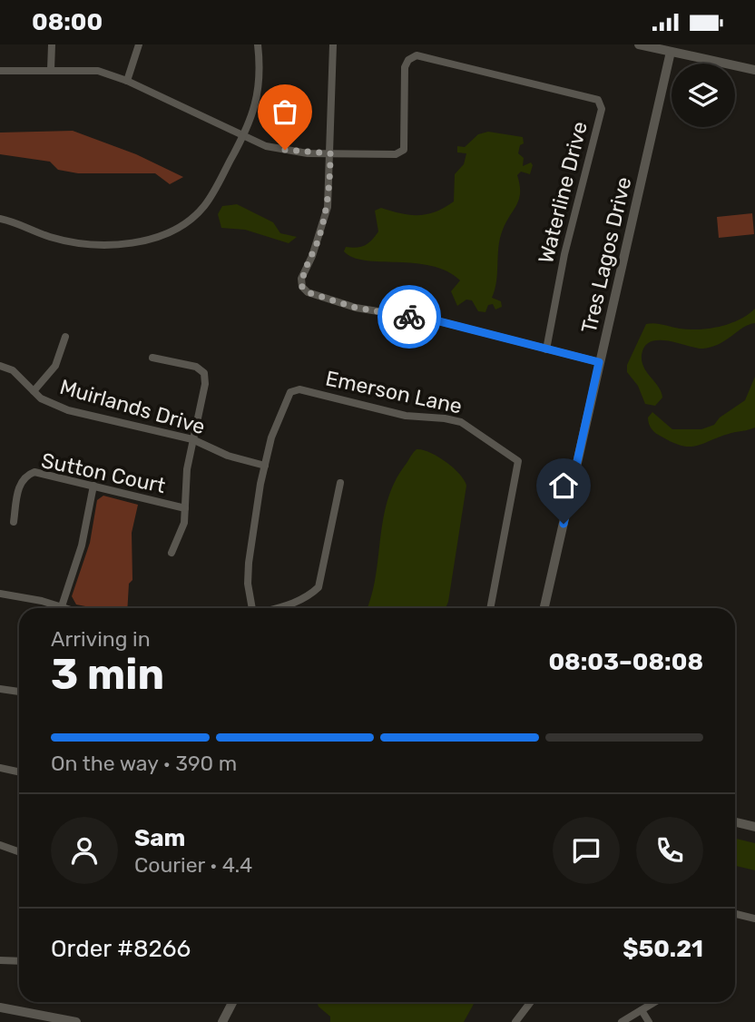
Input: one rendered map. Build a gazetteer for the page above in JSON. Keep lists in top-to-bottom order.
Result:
{
  "streets": {
    "street": [
      "Waterline Drive",
      "Tres Lagos Drive",
      "Emerson Lane",
      "Muirlands Drive",
      "Sutton Court"
    ]
  },
  "crossings": [
    ["Emerson Lane", "Muirlands Drive"]
  ],
  "page": {
    "status": "08:00",
    "heading": ["3 min", "Arriving in", "08:03–08:08"],
    "panel": [
      "Sam",
      "Courier · 4.4",
      "Order #8266",
      "$50.21"
    ],
    "bar": "On the way · 390 m"
  }
}
